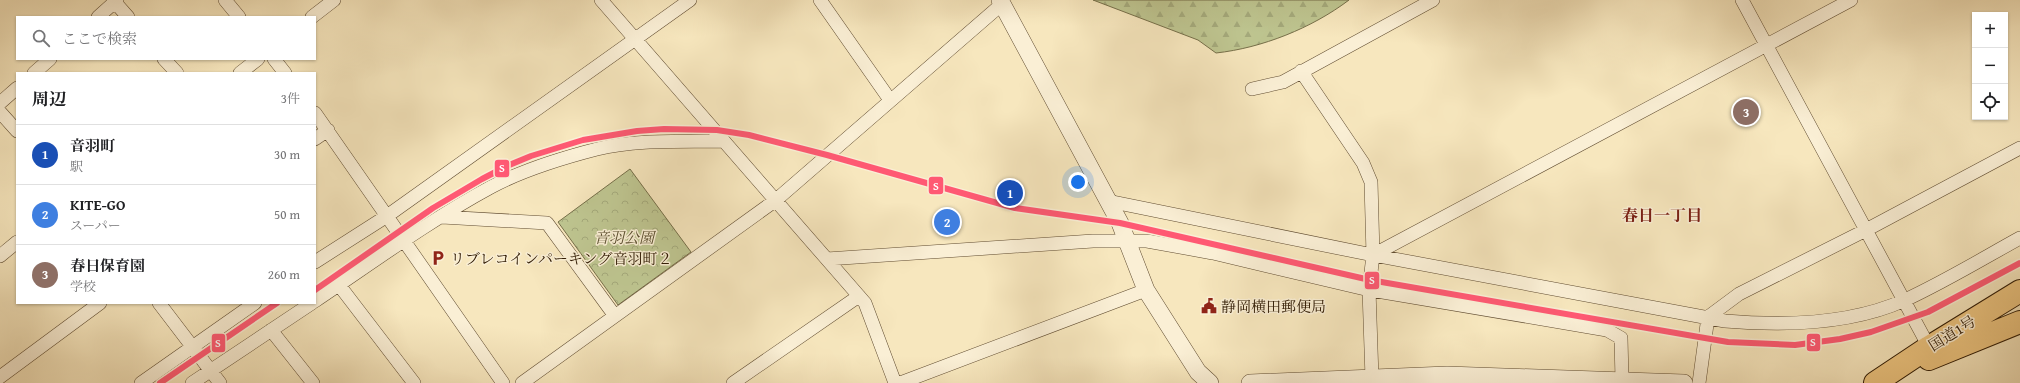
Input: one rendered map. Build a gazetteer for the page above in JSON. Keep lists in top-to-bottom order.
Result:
{
  "streets": {
    "highway": ["国道1号"]
  },
  "districts": ["春日一丁目"],
  "parks": ["音羽公園"],
  "places": {
    "parking": ["リブレコインパーキング音羽町２"],
    "public building": ["静岡横田郵便局"]
  },
  "lines": ["transit line S"],
  "page": {
    "map_buttons": ["+", "−"],
    "search": "ここで検索",
    "heading": ["周辺", "3件"],
    "pins": ["3", "1", "2"],
    "list": [
      {
        "mark": "1",
        "name": "音羽町",
        "note": "駅",
        "value": "30 m"
      },
      {
        "mark": "2",
        "name": "KITE-GO",
        "note": "スーパー",
        "value": "50 m"
      },
      {
        "mark": "3",
        "name": "春日保育園",
        "note": "学校",
        "value": "260 m"
      }
    ]
  }
}
